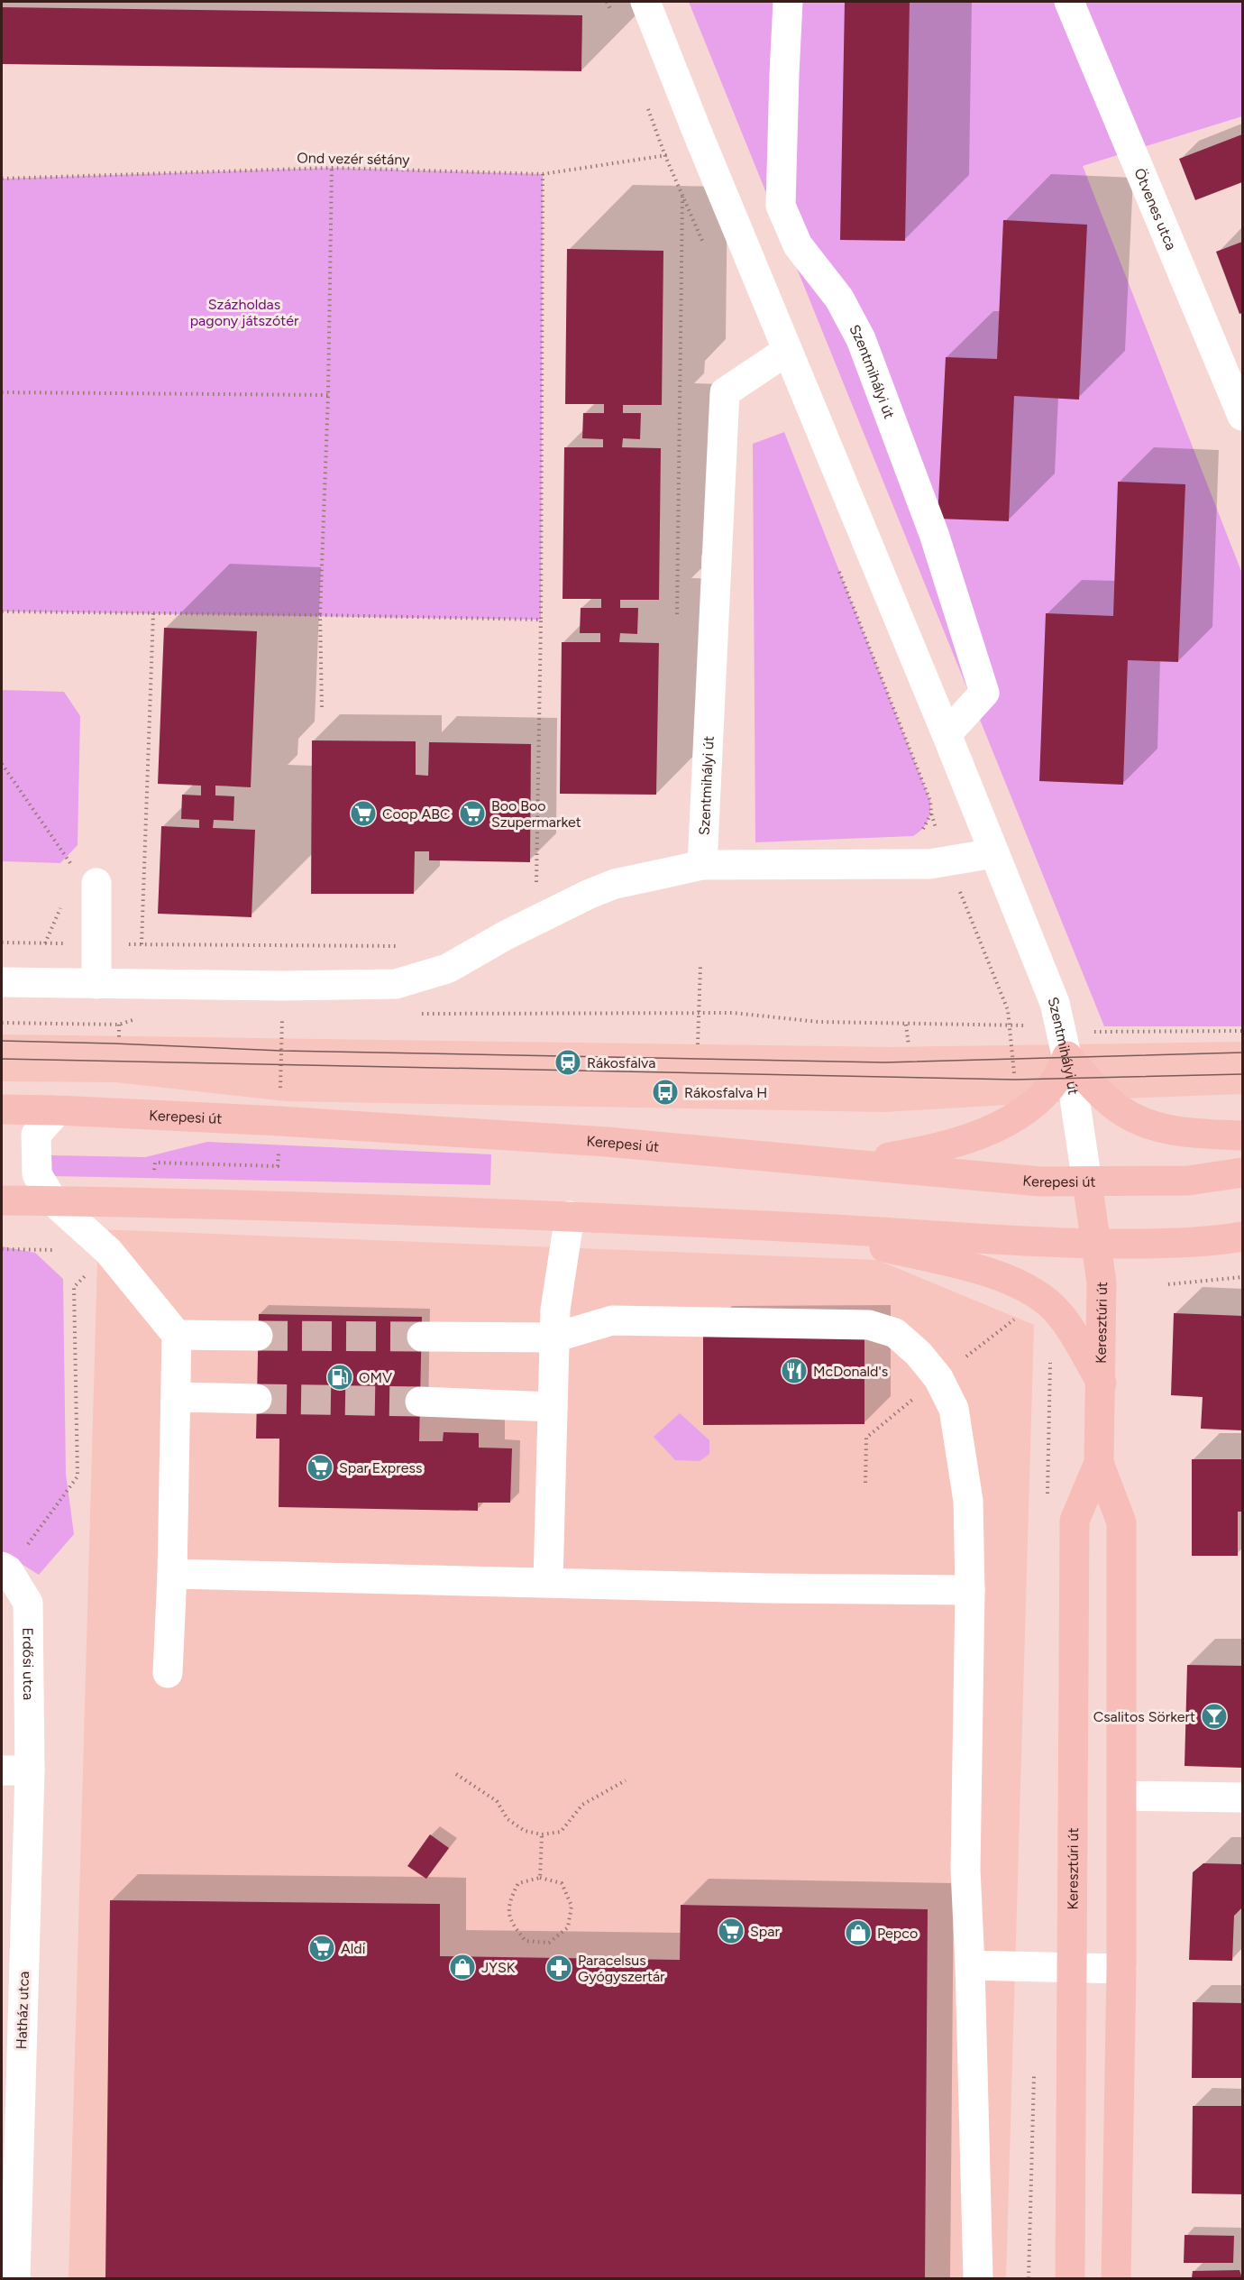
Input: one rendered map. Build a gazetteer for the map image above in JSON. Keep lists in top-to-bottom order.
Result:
{
  "streets": {
    "main road": ["Kerepesi út", "Keresztúri út"],
    "street": [
      "Ötvenes utca",
      "Szentmihályi út",
      "Erdősi utca",
      "Hatház utca"
    ],
    "path": ["Ond vezér sétány"]
  },
  "crossings": [
    ["Ond vezér sétány", "Szentmihályi út"],
    ["Szentmihályi út", "Kerepesi út"],
    ["Szentmihályi út", "Keresztúri út"],
    ["Kerepesi út", "Keresztúri út"],
    ["Erdősi utca", "Hatház utca"]
  ],
  "parks": ["Százholdas pagony játszótér"],
  "places": {
    "supermarket": [
      "Coop ABC",
      "Boo Boo Szupermarket",
      "Spar Express",
      "Spar",
      "Aldi"
    ],
    "station": ["Rákosfalva"],
    "bus stop": ["Rákosfalva H"],
    "restaurant": ["McDonald's"],
    "fuel station": ["OMV"],
    "bar": ["Csalitos Sörkert"],
    "shop": ["Pepco", "JYSK"],
    "pharmacy": ["Paracelsus Gyógyszertár"]
  }
}
